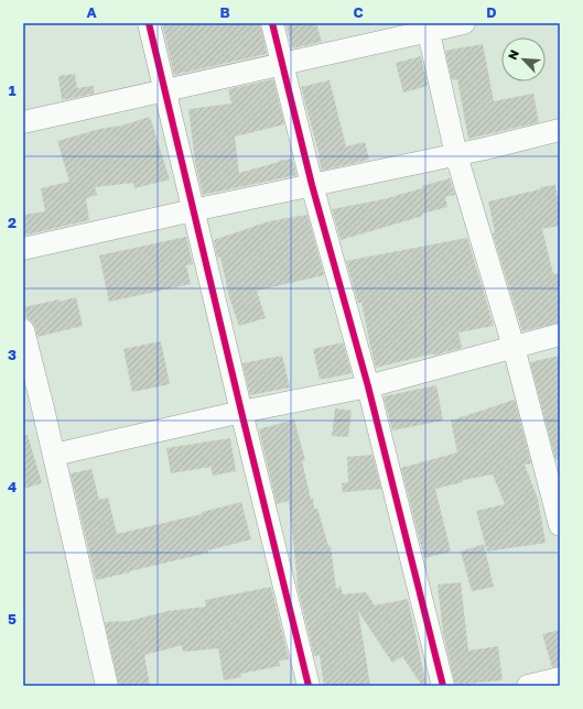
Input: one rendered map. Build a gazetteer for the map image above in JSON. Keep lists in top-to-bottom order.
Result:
{
  "north": "top left",
  "grid": {
    "columns": [
      "A",
      "B",
      "C",
      "D"
    ],
    "rows": [
      "1",
      "2",
      "3",
      "4",
      "5"
    ]
  }
}
